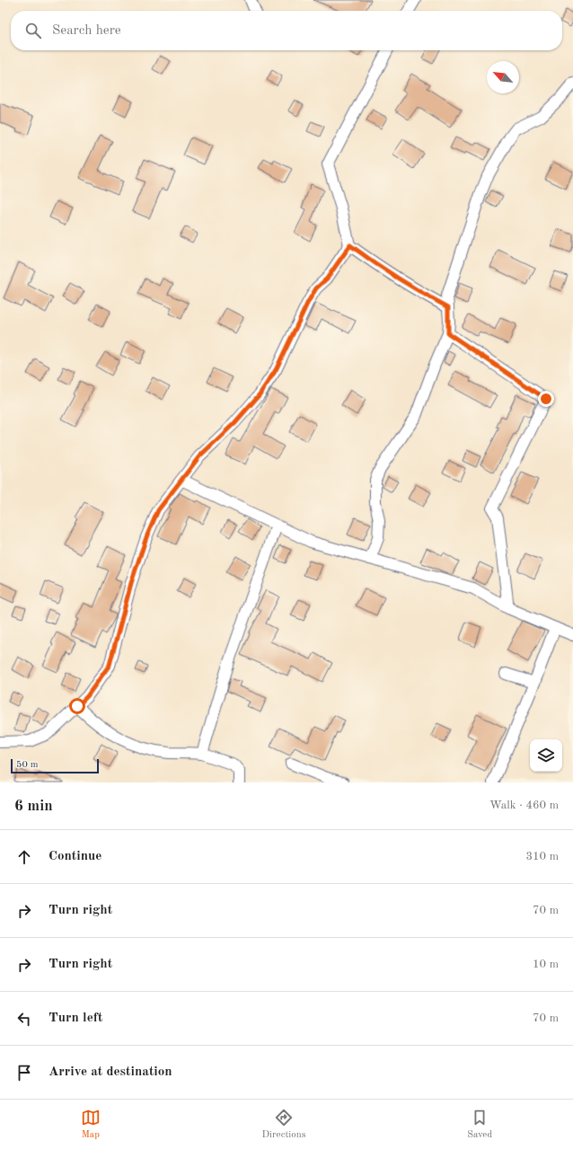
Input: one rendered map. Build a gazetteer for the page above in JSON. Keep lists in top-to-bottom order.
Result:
{
  "scale_bar": "50 m",
  "north": "top left",
  "page": {
    "search": "Search here",
    "scale": "50 m",
    "heading": ["6 min", "Walk · 460 m"],
    "list": [
      ["Continue", "310 m"],
      ["Turn right", "70 m"],
      ["Turn right", "10 m"],
      ["Turn left", "70 m"],
      "Arrive at destination"
    ],
    "nav": ["Map", "Directions", "Saved"]
  }
}
